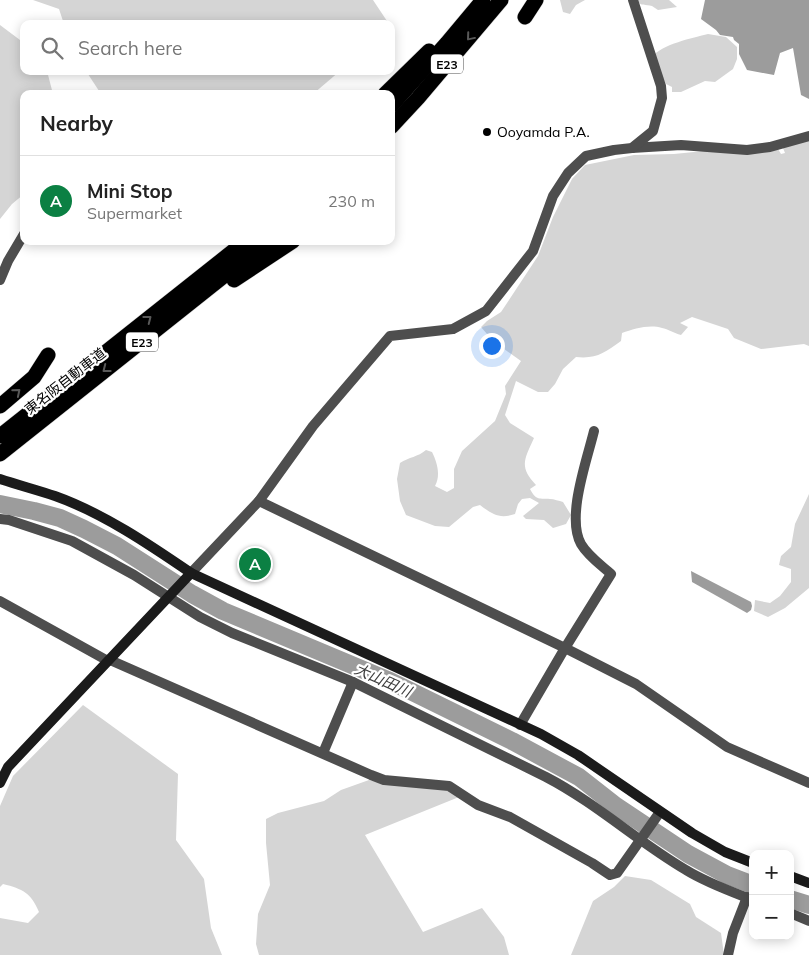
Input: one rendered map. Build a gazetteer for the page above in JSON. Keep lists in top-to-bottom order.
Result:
{
  "streets": {
    "highway": ["E23", "東名阪自動車道"]
  },
  "water": ["大山田川"],
  "places": ["Ooyamda P.A."],
  "page": {
    "search": "Search here",
    "heading": "Nearby",
    "list": [
      {
        "mark": "A",
        "name": "Mini Stop",
        "note": "Supermarket",
        "value": "230 m"
      }
    ],
    "pins": "A",
    "map_buttons": ["+", "−"]
  }
}
